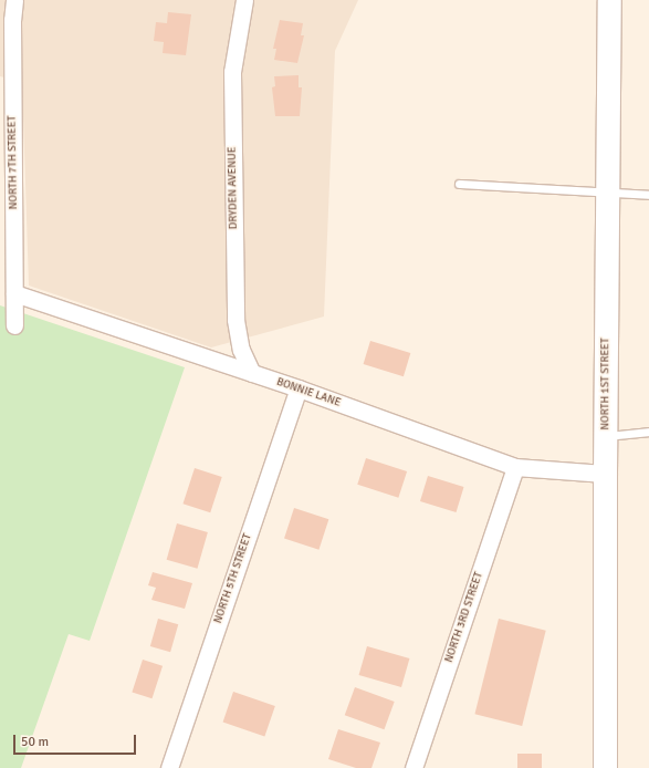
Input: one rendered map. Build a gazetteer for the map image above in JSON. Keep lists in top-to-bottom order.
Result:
{
  "streets": {
    "main road": ["NORTH 1ST STREET"],
    "street": [
      "NORTH 7TH STREET",
      "DRYDEN AVENUE",
      "BONNIE LANE",
      "NORTH 5TH STREET",
      "NORTH 3RD STREET"
    ]
  },
  "crossings": [
    ["NORTH 7TH STREET", "BONNIE LANE"],
    ["DRYDEN AVENUE", "BONNIE LANE"],
    ["NORTH 1ST STREET", "BONNIE LANE"],
    ["BONNIE LANE", "NORTH 5TH STREET"],
    ["BONNIE LANE", "NORTH 3RD STREET"]
  ],
  "scale_bar": "50 m"
}
